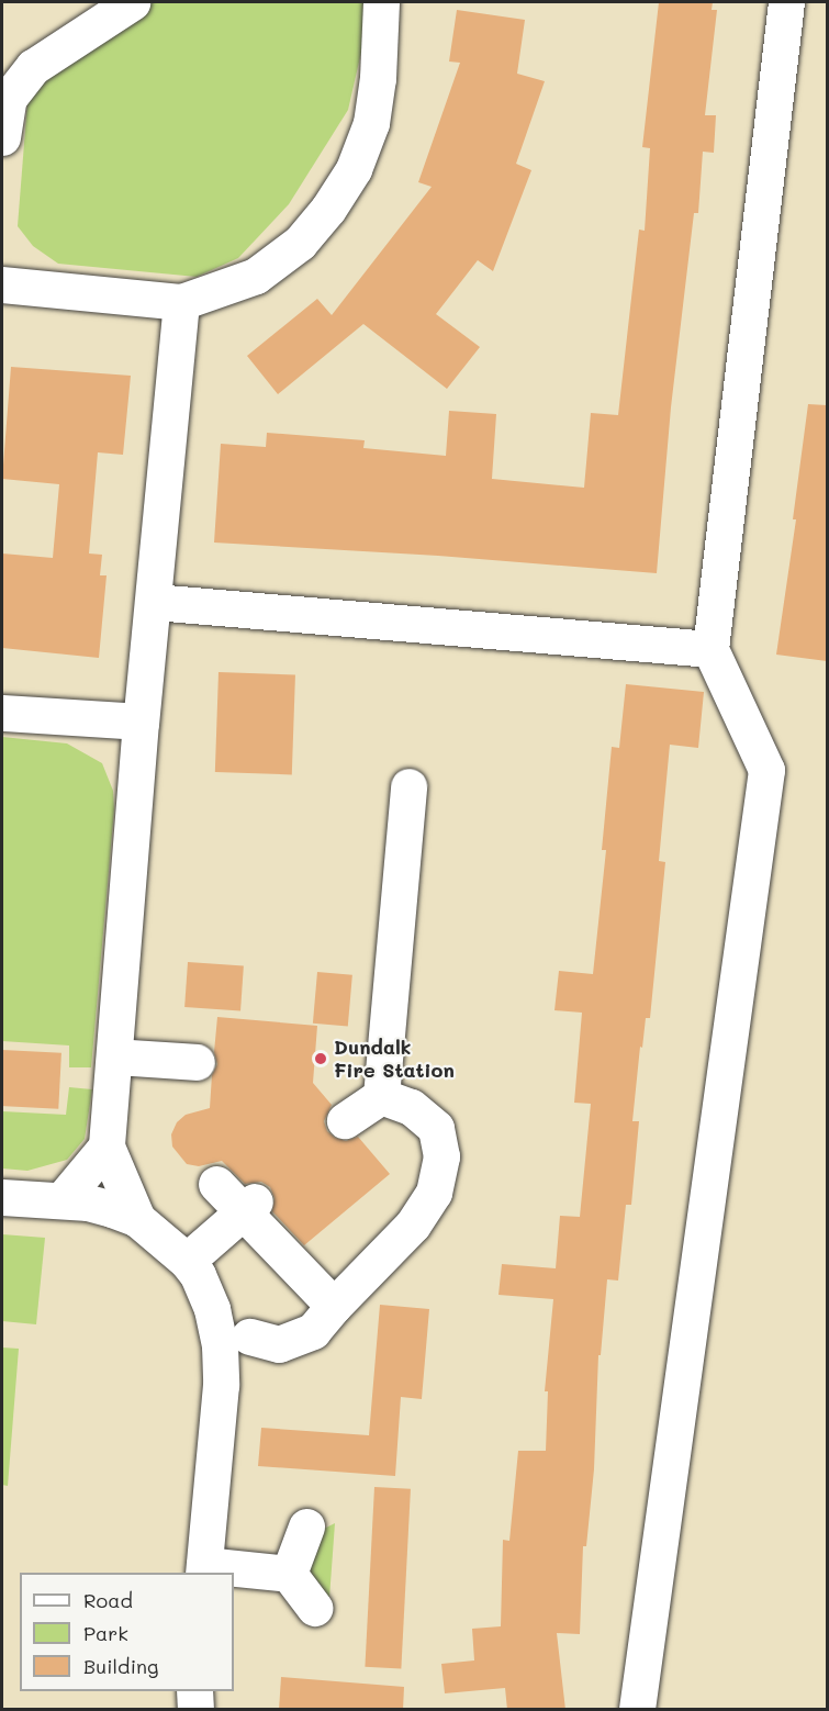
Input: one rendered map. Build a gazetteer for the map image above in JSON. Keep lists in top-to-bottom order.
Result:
{
  "places": ["Dundalk Fire Station"],
  "legend": ["Road", "Park", "Building"]
}
